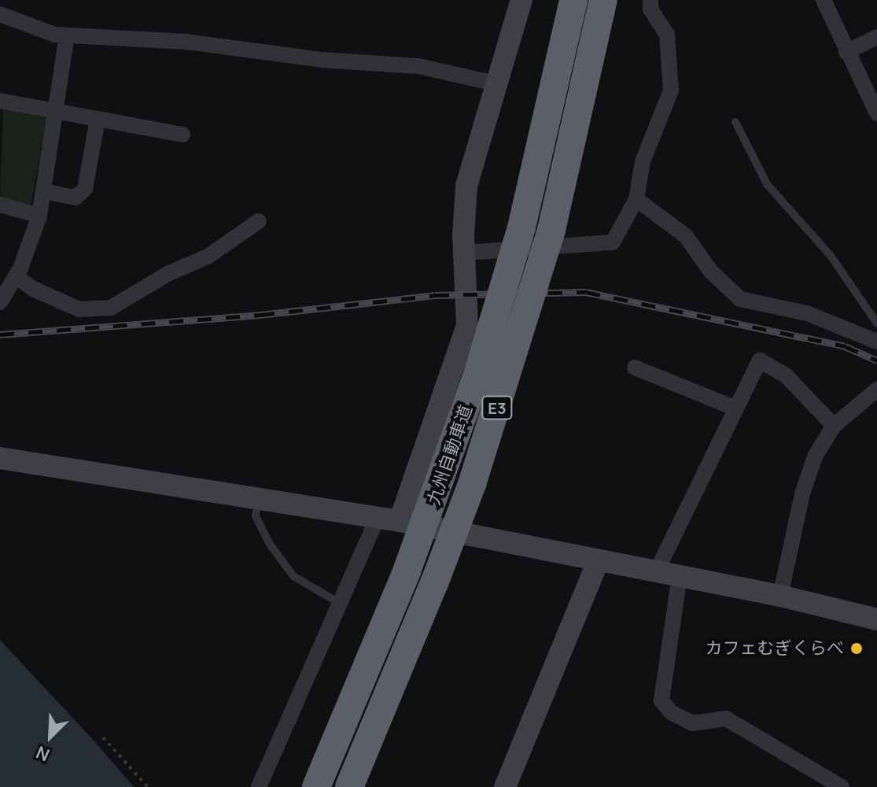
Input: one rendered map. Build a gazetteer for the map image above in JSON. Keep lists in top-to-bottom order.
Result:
{
  "streets": {
    "highway": ["E3", "九州自動車道"]
  },
  "places": ["カフェむぎくらべ"],
  "north": "bottom left"
}
